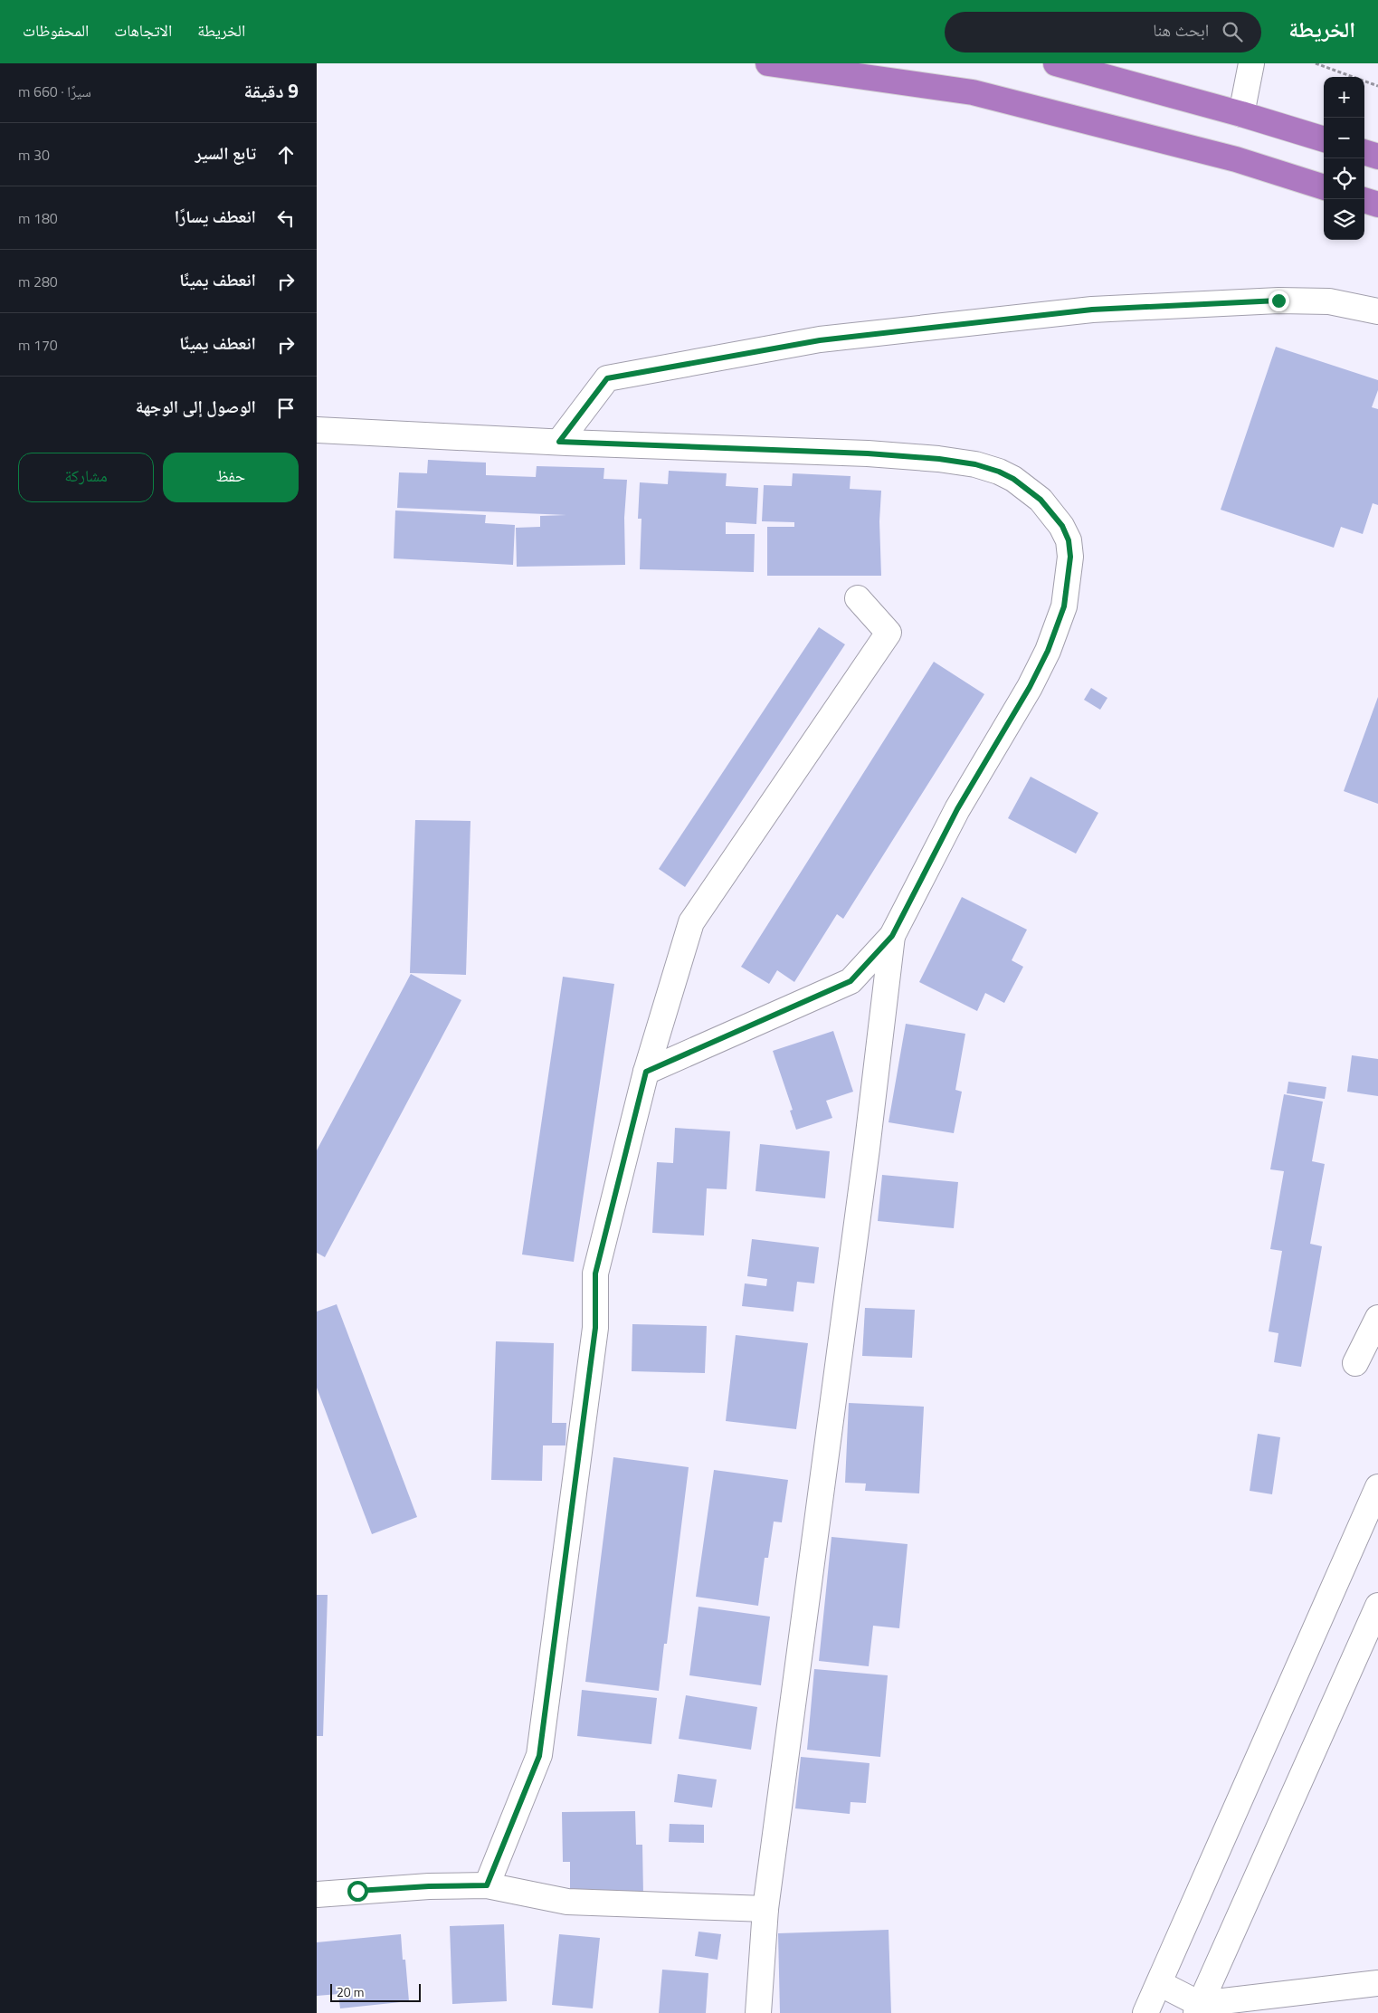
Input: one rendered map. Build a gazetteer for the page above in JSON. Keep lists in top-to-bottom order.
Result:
{
  "scale_bar": "20 m",
  "page": {
    "header": "الخريطة",
    "search": "ابحث هنا",
    "nav": ["الخريطة", "الاتجاهات", "المحفوظات"],
    "heading": ["9 دقيقة", "سيرًا · 660 m"],
    "map_buttons": ["+", "−"],
    "list": [
      ["تابع السير", "30 m"],
      ["انعطف يسارًا", "180 m"],
      ["انعطف يمينًا", "280 m"],
      ["انعطف يمينًا", "170 m"],
      "الوصول إلى الوجهة"
    ],
    "buttons": ["حفظ", "مشاركة"],
    "scale": "20 m"
  }
}
